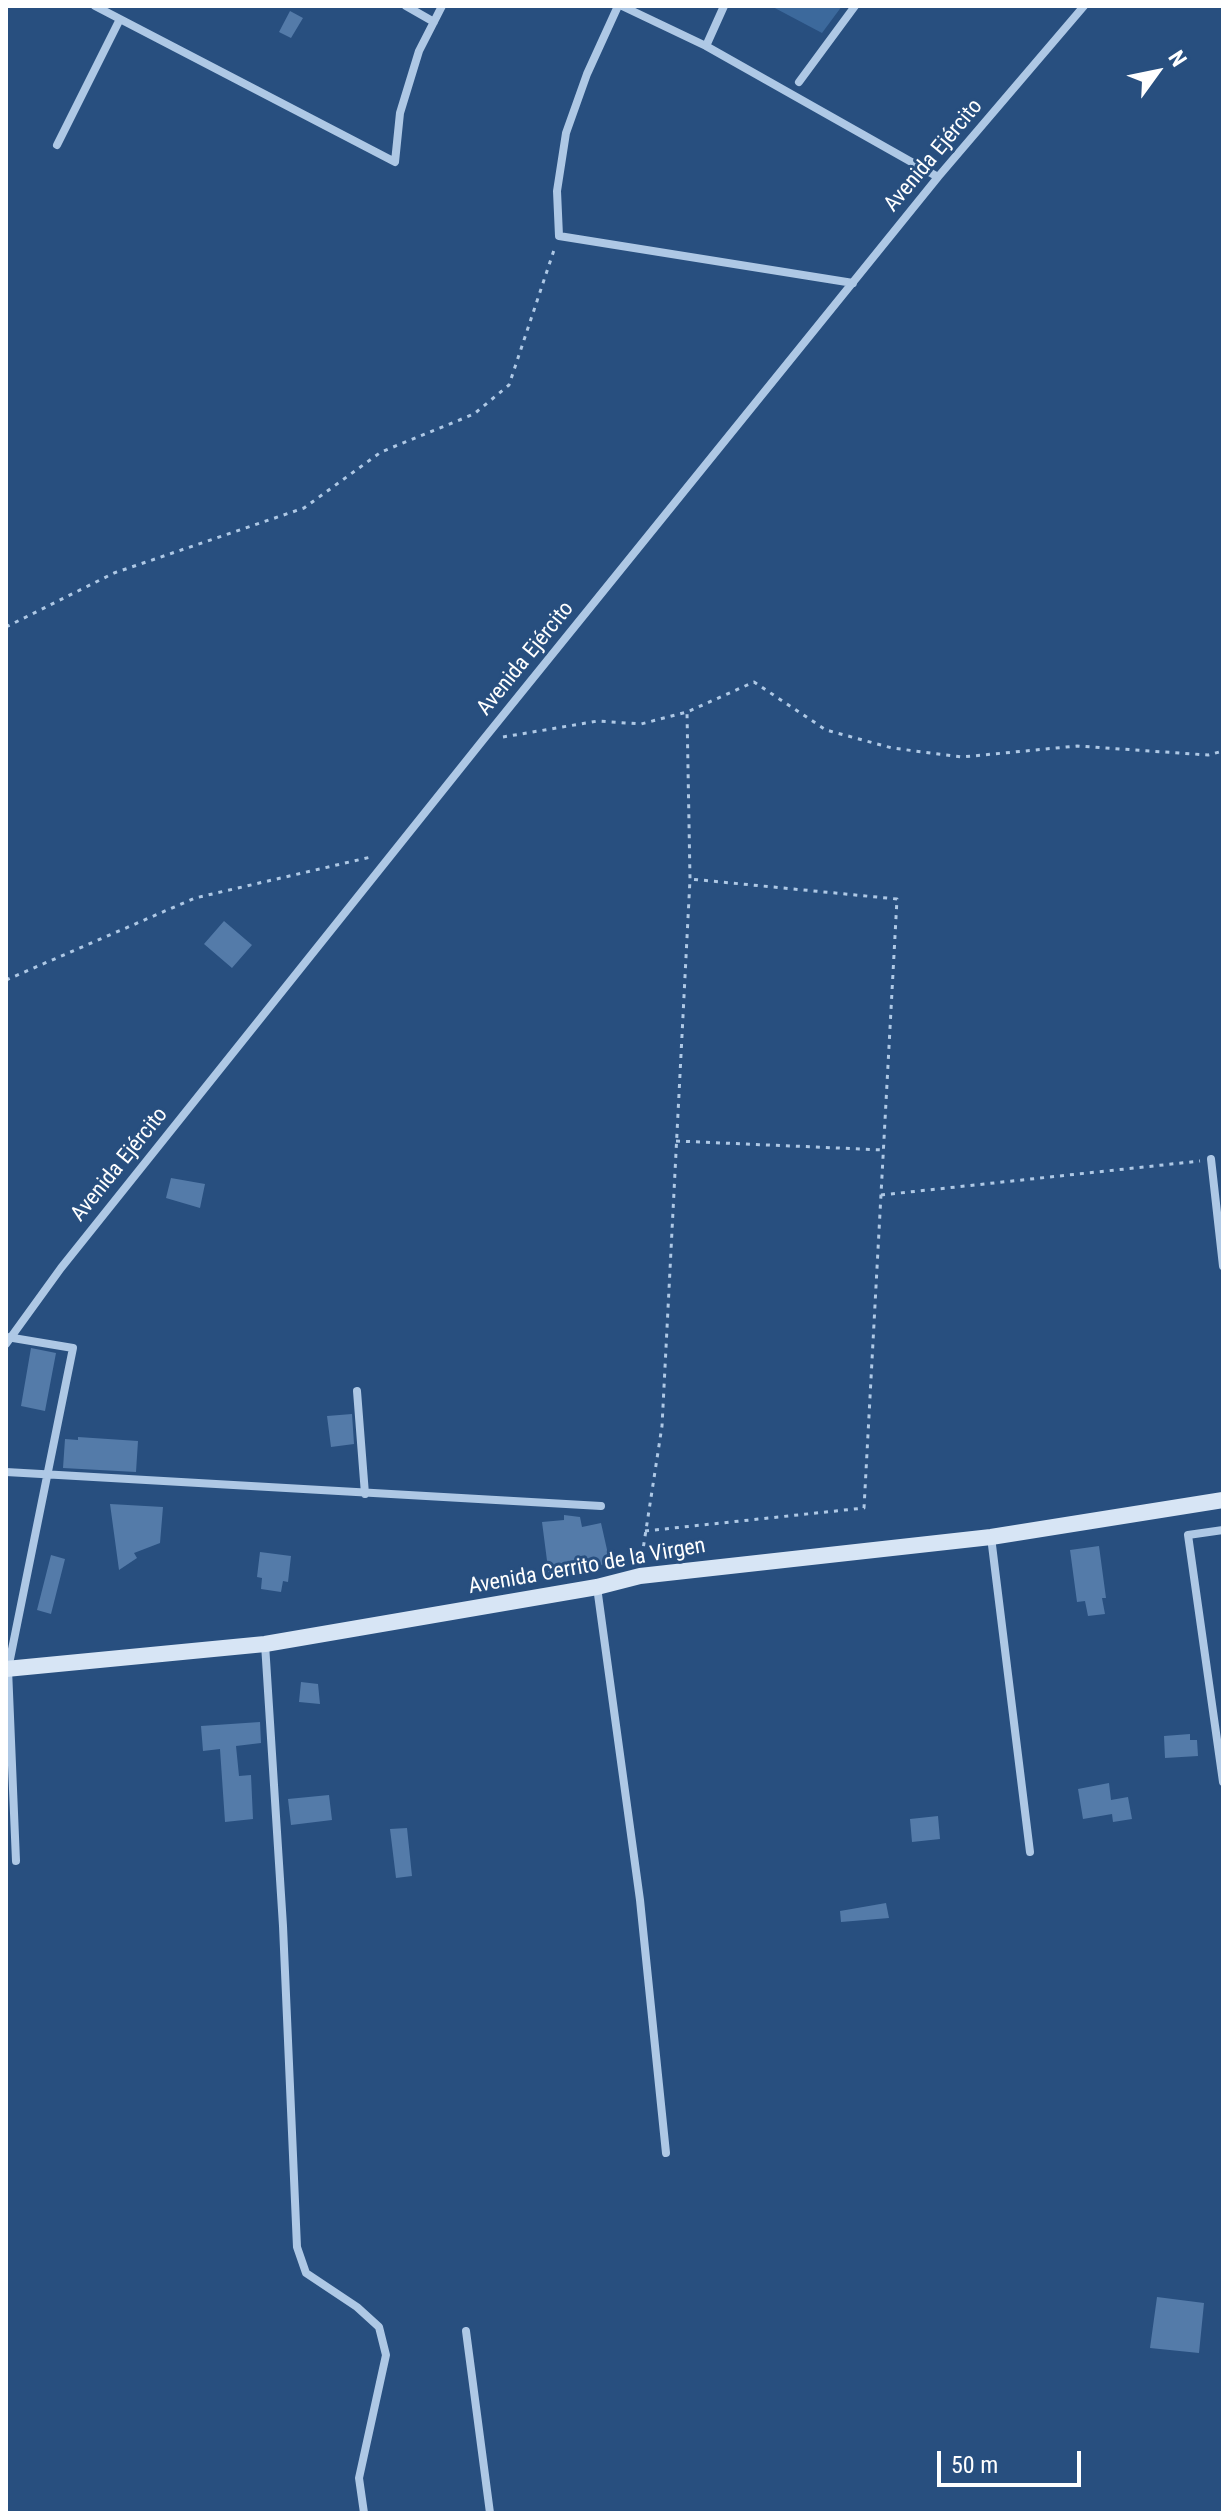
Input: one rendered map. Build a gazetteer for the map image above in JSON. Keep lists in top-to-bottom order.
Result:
{
  "streets": {
    "street": ["Avenida Ejército", "Avenida Cerrito de la Virgen"]
  },
  "scale_bar": "50 m",
  "north": "top right"
}
